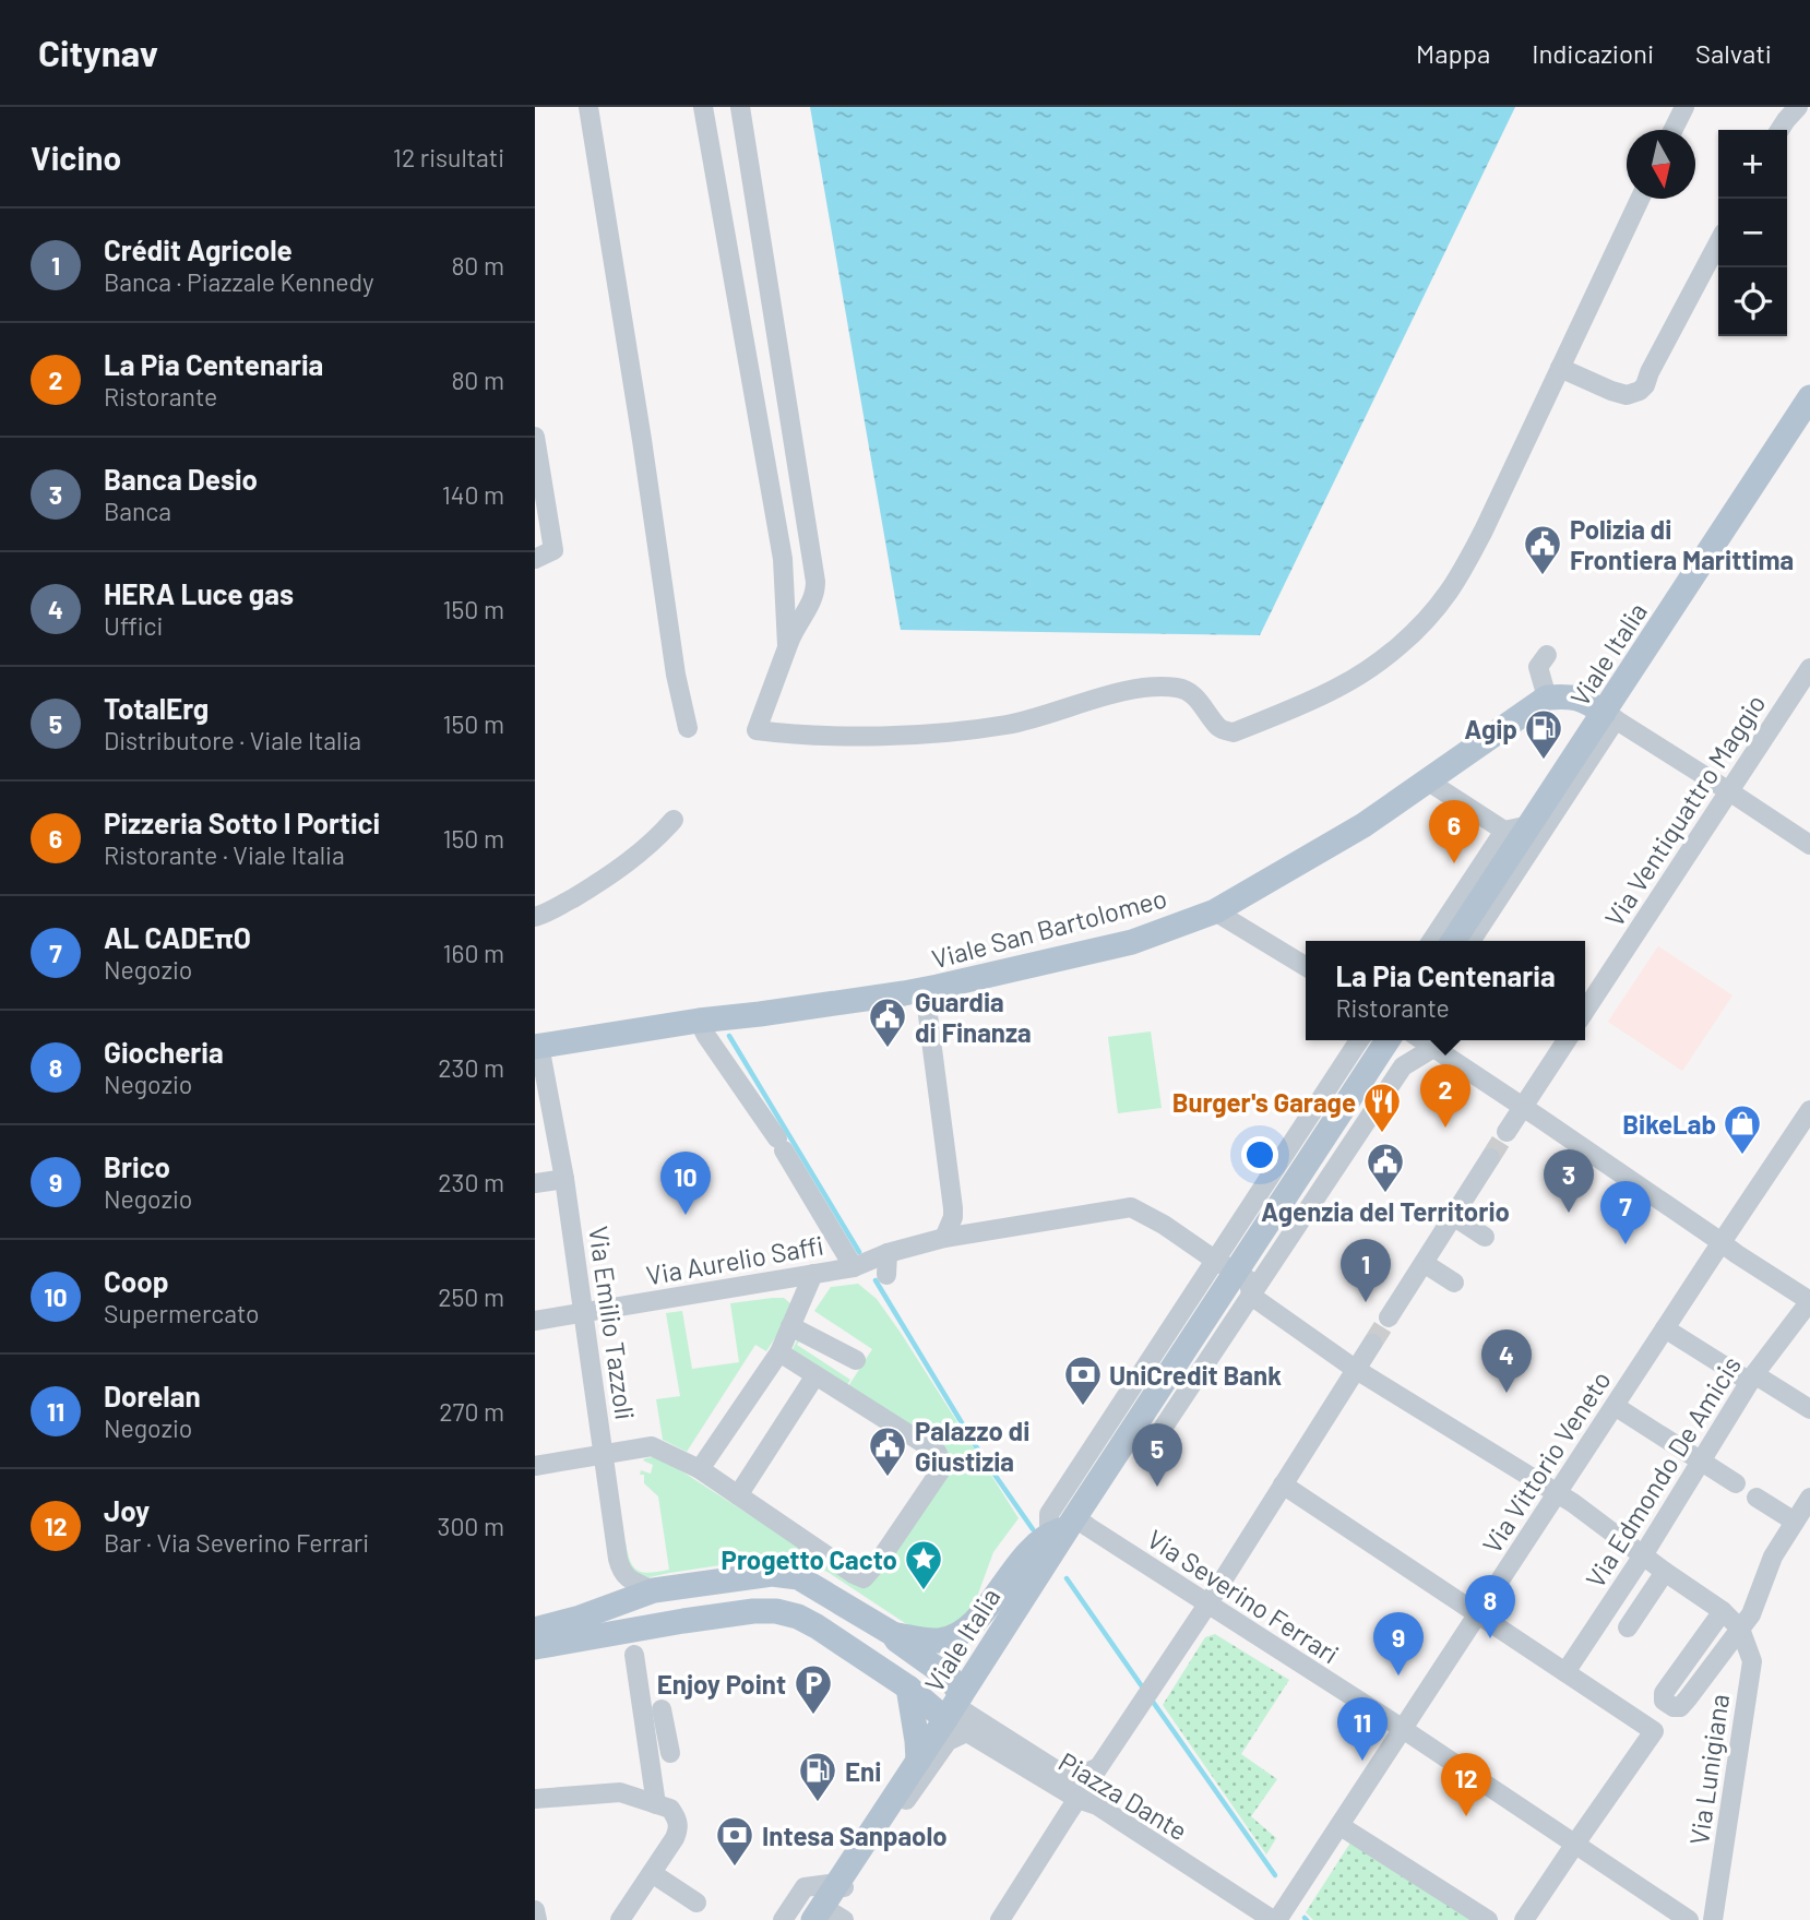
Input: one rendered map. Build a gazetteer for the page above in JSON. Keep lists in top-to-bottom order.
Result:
{
  "streets": {
    "main road": ["Viale Italia", "Viale San Bartolomeo"],
    "street": [
      "Via Ventiquattro Maggio",
      "Via Aurelio Saffi",
      "Via Emilio Tazzoli",
      "Via Vittorio Veneto",
      "Via Edmondo De Amicis",
      "Via Severino Ferrari",
      "Via Lunigiana",
      "Piazza Dante"
    ]
  },
  "crossings": [
    ["Viale Italia", "Via Severino Ferrari"],
    ["Viale Italia", "Piazza Dante"],
    ["Viale San Bartolomeo", "Via Emilio Tazzoli"],
    ["Via Aurelio Saffi", "Via Emilio Tazzoli"],
    ["Via Vittorio Veneto", "Via Severino Ferrari"],
    ["Via Vittorio Veneto", "Piazza Dante"]
  ],
  "places": {
    "public building": [
      "Polizia di Frontiera Marittima",
      "Guardia di Finanza",
      "Agenzia del Territorio",
      "Palazzo di Giustizia"
    ],
    "fuel station": ["Agip", "Eni"],
    "restaurant": ["Burger's Garage"],
    "shop": ["BikeLab"],
    "bank": ["UniCredit Bank", "Intesa Sanpaolo"],
    "place": ["Progetto Cacto"],
    "parking": ["Enjoy Point"]
  },
  "north": "bottom",
  "page": {
    "header": "Citynav",
    "nav": ["Mappa", "Indicazioni", "Salvati"],
    "heading": ["Vicino", "12 risultati"],
    "map_buttons": ["+", "−"],
    "list": [
      {
        "mark": "1",
        "name": "Crédit Agricole",
        "note": "Banca · Piazzale Kennedy",
        "value": "80 m"
      },
      {
        "mark": "2",
        "name": "La Pia Centenaria",
        "note": "Ristorante",
        "value": "80 m"
      },
      {
        "mark": "3",
        "name": "Banca Desio",
        "note": "Banca",
        "value": "140 m"
      },
      {
        "mark": "4",
        "name": "HERA Luce gas",
        "note": "Uffici",
        "value": "150 m"
      },
      {
        "mark": "5",
        "name": "TotalErg",
        "note": "Distributore · Viale Italia",
        "value": "150 m"
      },
      {
        "mark": "6",
        "name": "Pizzeria Sotto I Portici",
        "note": "Ristorante · Viale Italia",
        "value": "150 m"
      },
      {
        "mark": "7",
        "name": "AL CADEπO",
        "note": "Negozio",
        "value": "160 m"
      },
      {
        "mark": "8",
        "name": "Giocheria",
        "note": "Negozio",
        "value": "230 m"
      },
      {
        "mark": "9",
        "name": "Brico",
        "note": "Negozio",
        "value": "230 m"
      },
      {
        "mark": "10",
        "name": "Coop",
        "note": "Supermercato",
        "value": "250 m"
      },
      {
        "mark": "11",
        "name": "Dorelan",
        "note": "Negozio",
        "value": "270 m"
      },
      {
        "mark": "12",
        "name": "Joy",
        "note": "Bar · Via Severino Ferrari",
        "value": "300 m"
      }
    ],
    "pins": [
      "6",
      "2",
      "3",
      "10",
      "7",
      "1",
      "4",
      "5",
      "8",
      "9",
      "11",
      "12"
    ],
    "popup": ["La Pia Centenaria", "Ristorante"]
  }
}
